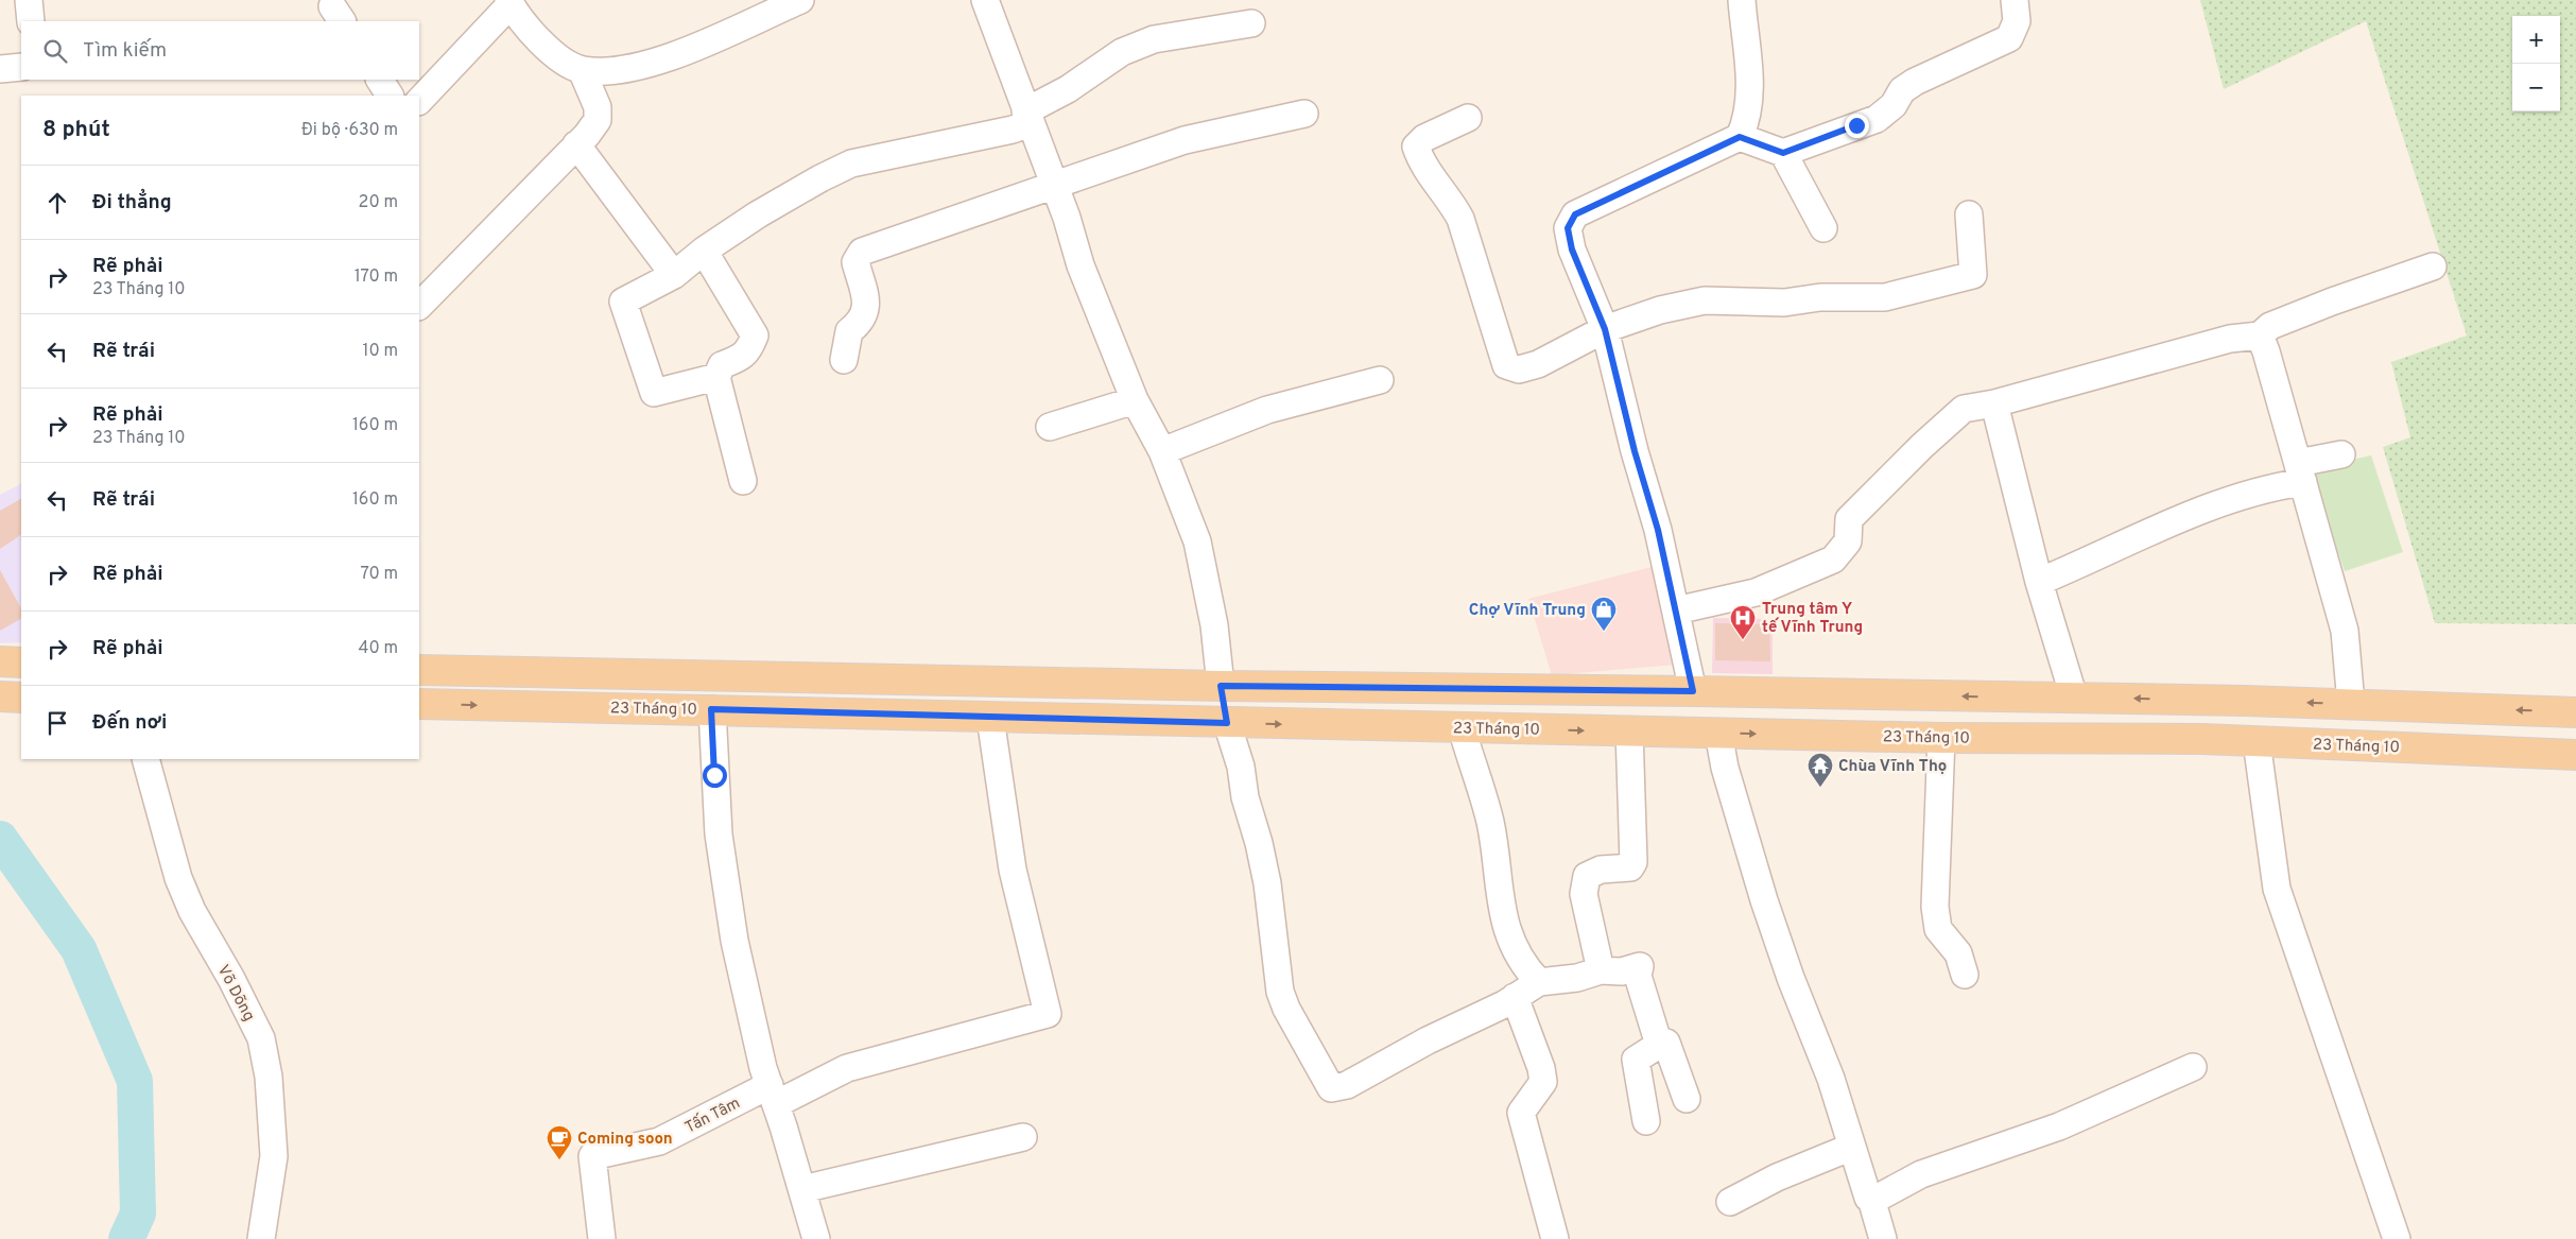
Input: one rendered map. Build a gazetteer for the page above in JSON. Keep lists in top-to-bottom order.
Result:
{
  "streets": {
    "main road": ["23 Tháng 10"],
    "street": ["Võ Dõng", "Tấn Tâm"]
  },
  "crossings": [
    ["23 Tháng 10", "Tấn Tâm"]
  ],
  "places": {
    "shop": ["Chợ Vĩnh Trung"],
    "hospital": ["Trung tâm Y tế Vĩnh Trung"],
    "temple": ["Chùa Vĩnh Thọ"],
    "cafe": ["Coming soon"]
  },
  "page": {
    "map_buttons": ["+", "−"],
    "search": "Tìm kiếm",
    "heading": ["8 phút", "Đi bộ · 630 m"],
    "list": [
      ["Đi thẳng", "20 m"],
      ["Rẽ phải", "23 Tháng 10", "170 m"],
      ["Rẽ trái", "10 m"],
      ["Rẽ phải", "23 Tháng 10", "160 m"],
      ["Rẽ trái", "160 m"],
      ["Rẽ phải", "70 m"],
      ["Rẽ phải", "40 m"],
      "Đến nơi"
    ]
  }
}
